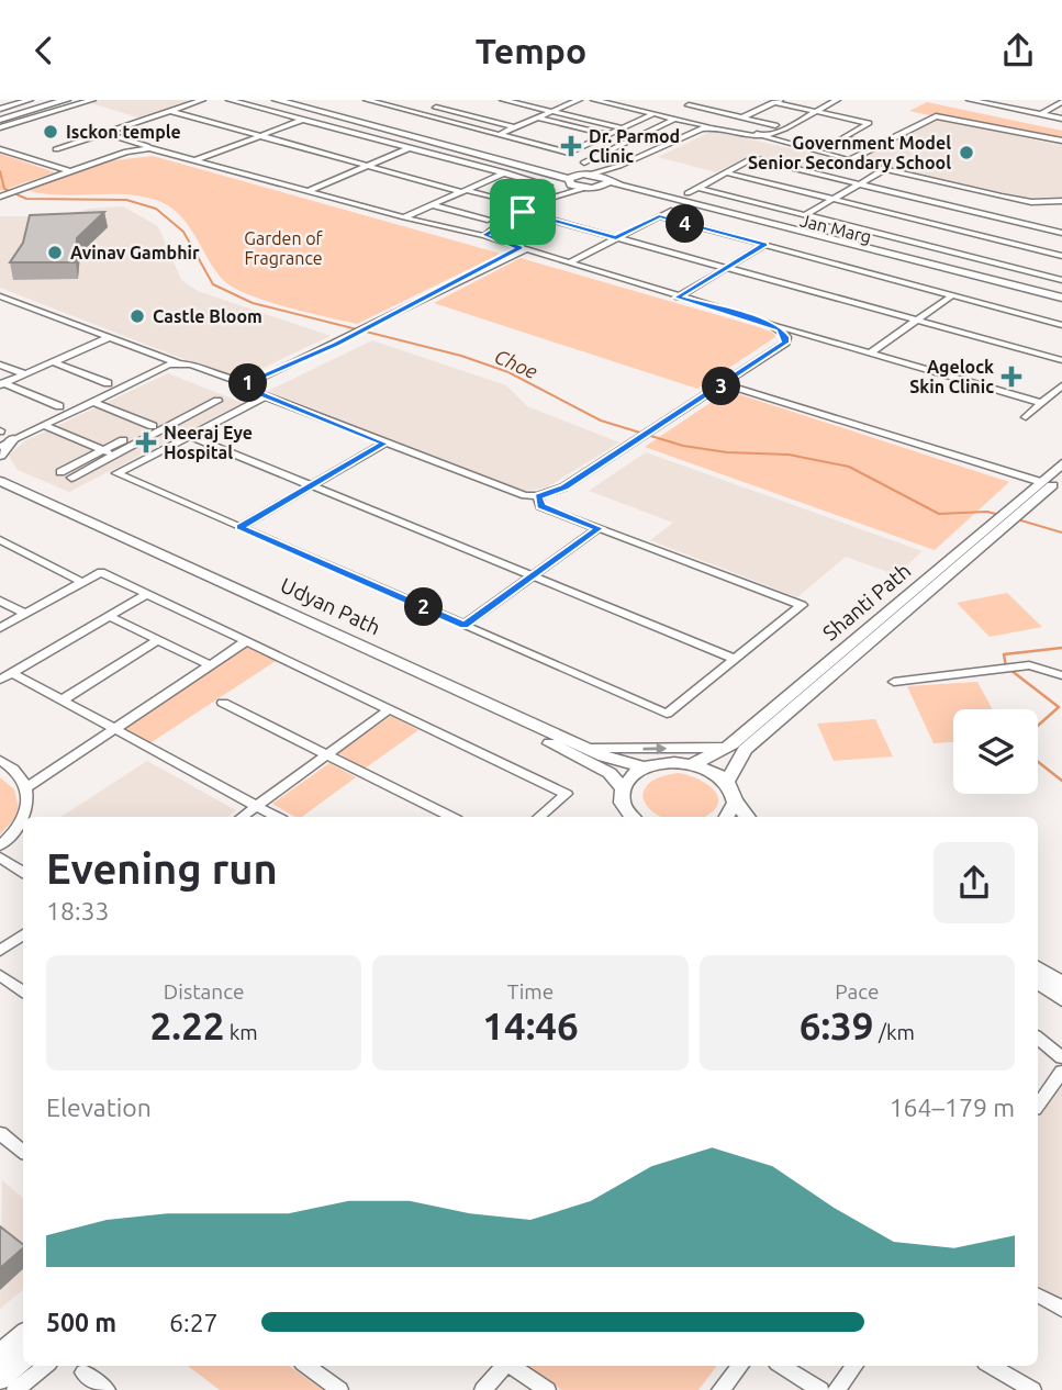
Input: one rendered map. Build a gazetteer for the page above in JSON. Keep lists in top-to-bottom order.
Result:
{
  "streets": {
    "main road": ["Jan Marg", "Shanti Path", "Udyan Path"]
  },
  "water": ["Choe"],
  "parks": ["Garden of Fragrance"],
  "places": {
    "other": [
      "Isckon temple",
      "Government Model Senior Secondary School",
      "Avinav Gambhir",
      "Castle Bloom"
    ],
    "health": ["Dr. Parmod Clinic", "Agelock Skin Clinic", "Neeraj Eye Hospital"]
  },
  "page": {
    "header": "Tempo",
    "pins": [
      "4",
      "1",
      "3",
      "2"
    ],
    "heading": ["Evening run", "18:33"],
    "stats": [
      ["Distance", "2.22 km"],
      ["Time", "14:46"],
      ["Pace", "6:39 /km"]
    ],
    "chart": ["Elevation", "164–179 m"],
    "list": [
      {
        "name": "500 m",
        "note": "6:27"
      }
    ]
  }
}
